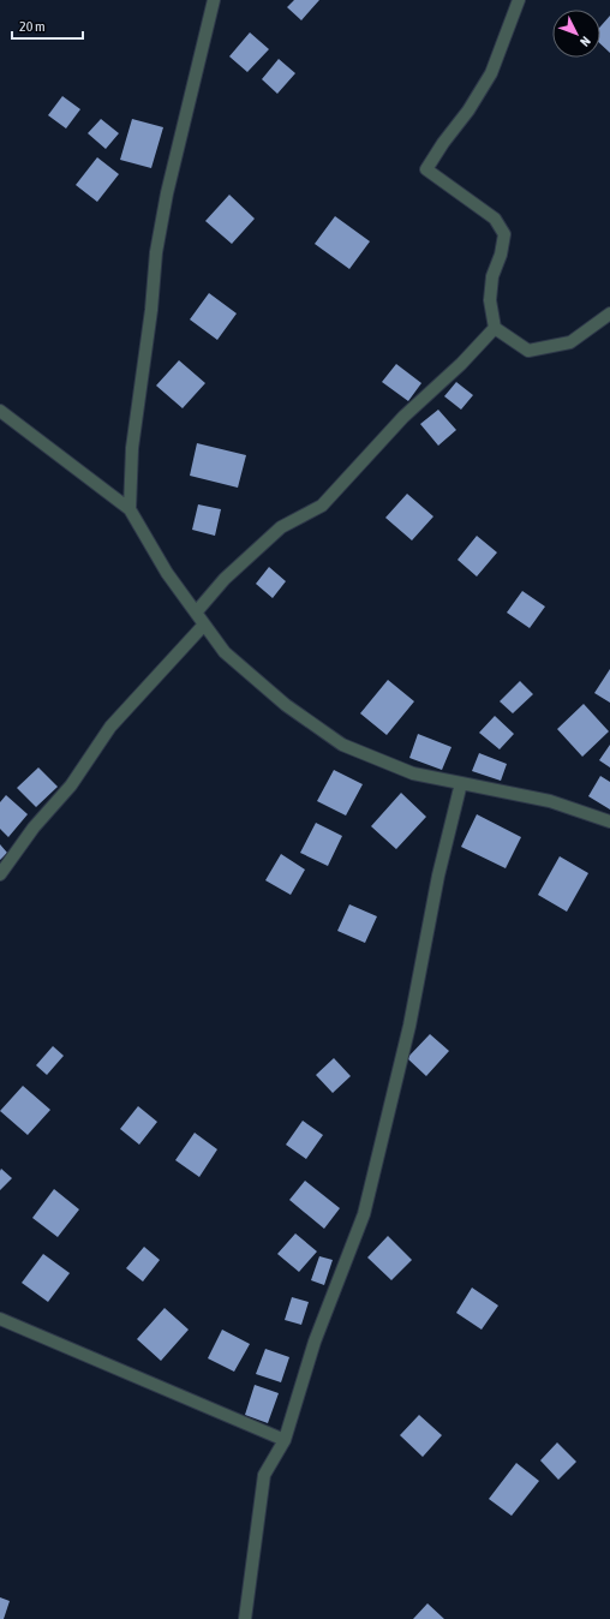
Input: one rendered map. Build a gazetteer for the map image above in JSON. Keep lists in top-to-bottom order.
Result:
{
  "scale_bar": "20 m",
  "north": "bottom right"
}
